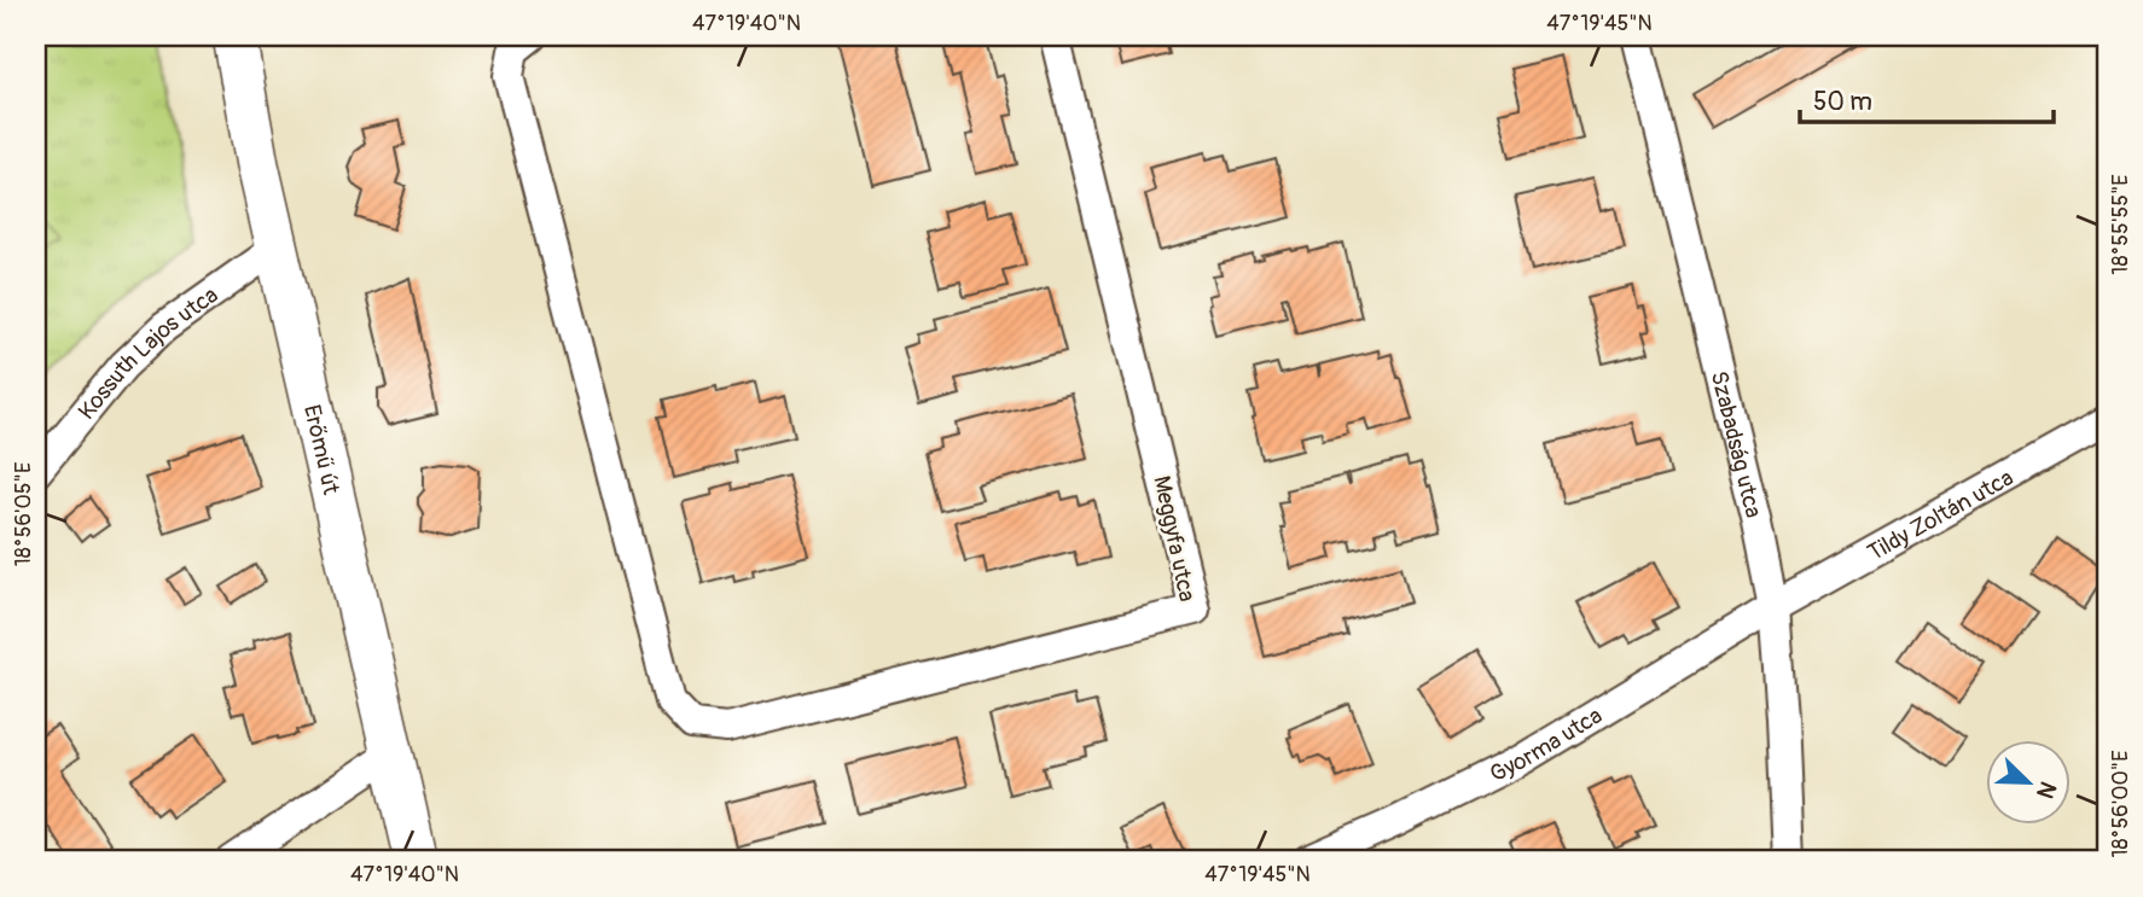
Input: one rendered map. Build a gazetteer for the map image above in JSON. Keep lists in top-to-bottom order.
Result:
{
  "streets": {
    "street": [
      "Kossuth Lajos utca",
      "Szabadság utca",
      "Erőmű út",
      "Tildy Zoltán utca",
      "Meggyfa utca",
      "Gyorma utca"
    ]
  },
  "crossings": [
    ["Kossuth Lajos utca", "Erőmű út"],
    ["Szabadság utca", "Tildy Zoltán utca"],
    ["Szabadság utca", "Gyorma utca"],
    ["Tildy Zoltán utca", "Gyorma utca"]
  ],
  "scale_bar": "50 m",
  "north": "bottom right",
  "coordinates": [
    "47°19'40\"N",
    "47°19'45\"N",
    "18°55'55\"E",
    "18°56'05\"E",
    "18°56'00\"E"
  ]
}
